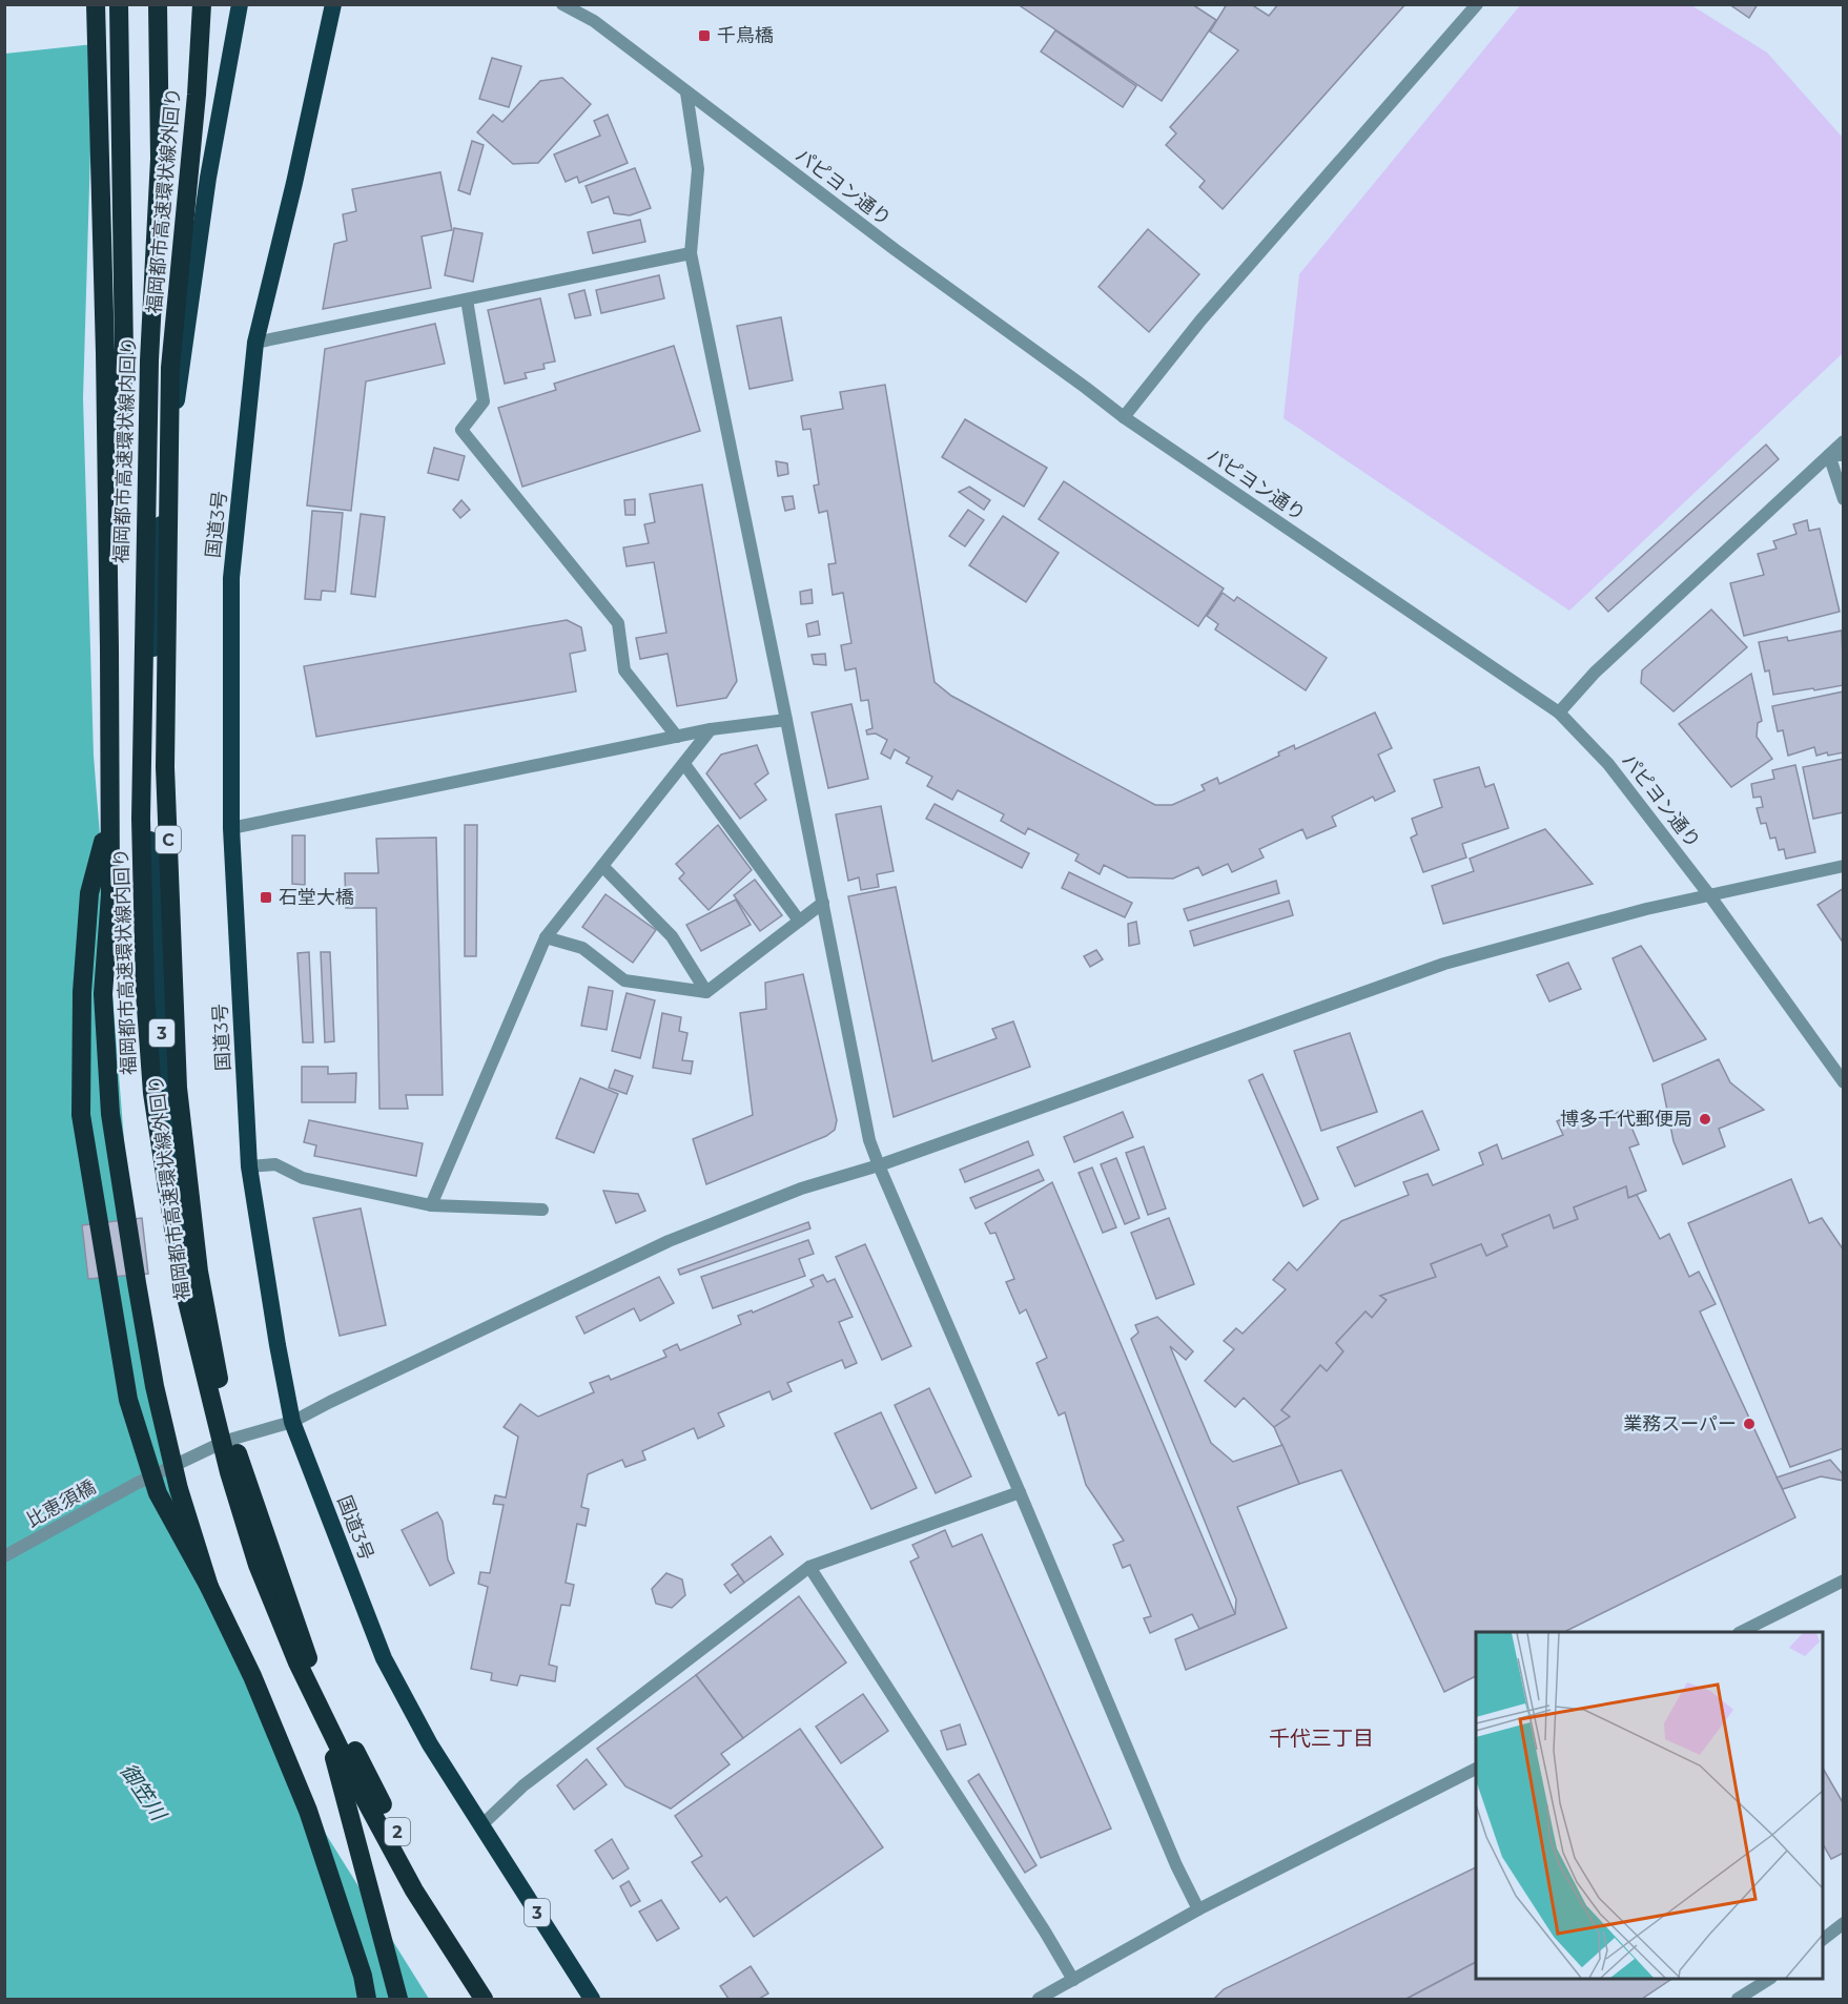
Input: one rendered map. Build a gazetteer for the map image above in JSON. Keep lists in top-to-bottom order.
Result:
{
  "streets": {
    "highway": [
      "福岡都市高速環状線外回り",
      "福岡都市高速環状線内回り",
      "国道3号",
      "C",
      "3",
      "2"
    ],
    "street": ["パピヨン通り", "比恵須橋"]
  },
  "crossings": [
    ["パピヨン通り", "比恵須橋"],
    ["福岡都市高速環状線外回り", "2"],
    ["国道3号", "比恵須橋"],
    ["3", "比恵須橋"]
  ],
  "districts": ["千代三丁目"],
  "water": ["御笠川"],
  "places": {
    "transit": ["千鳥橋", "石堂大橋"],
    "other": ["博多千代郵便局", "業務スーパー"]
  }
}
